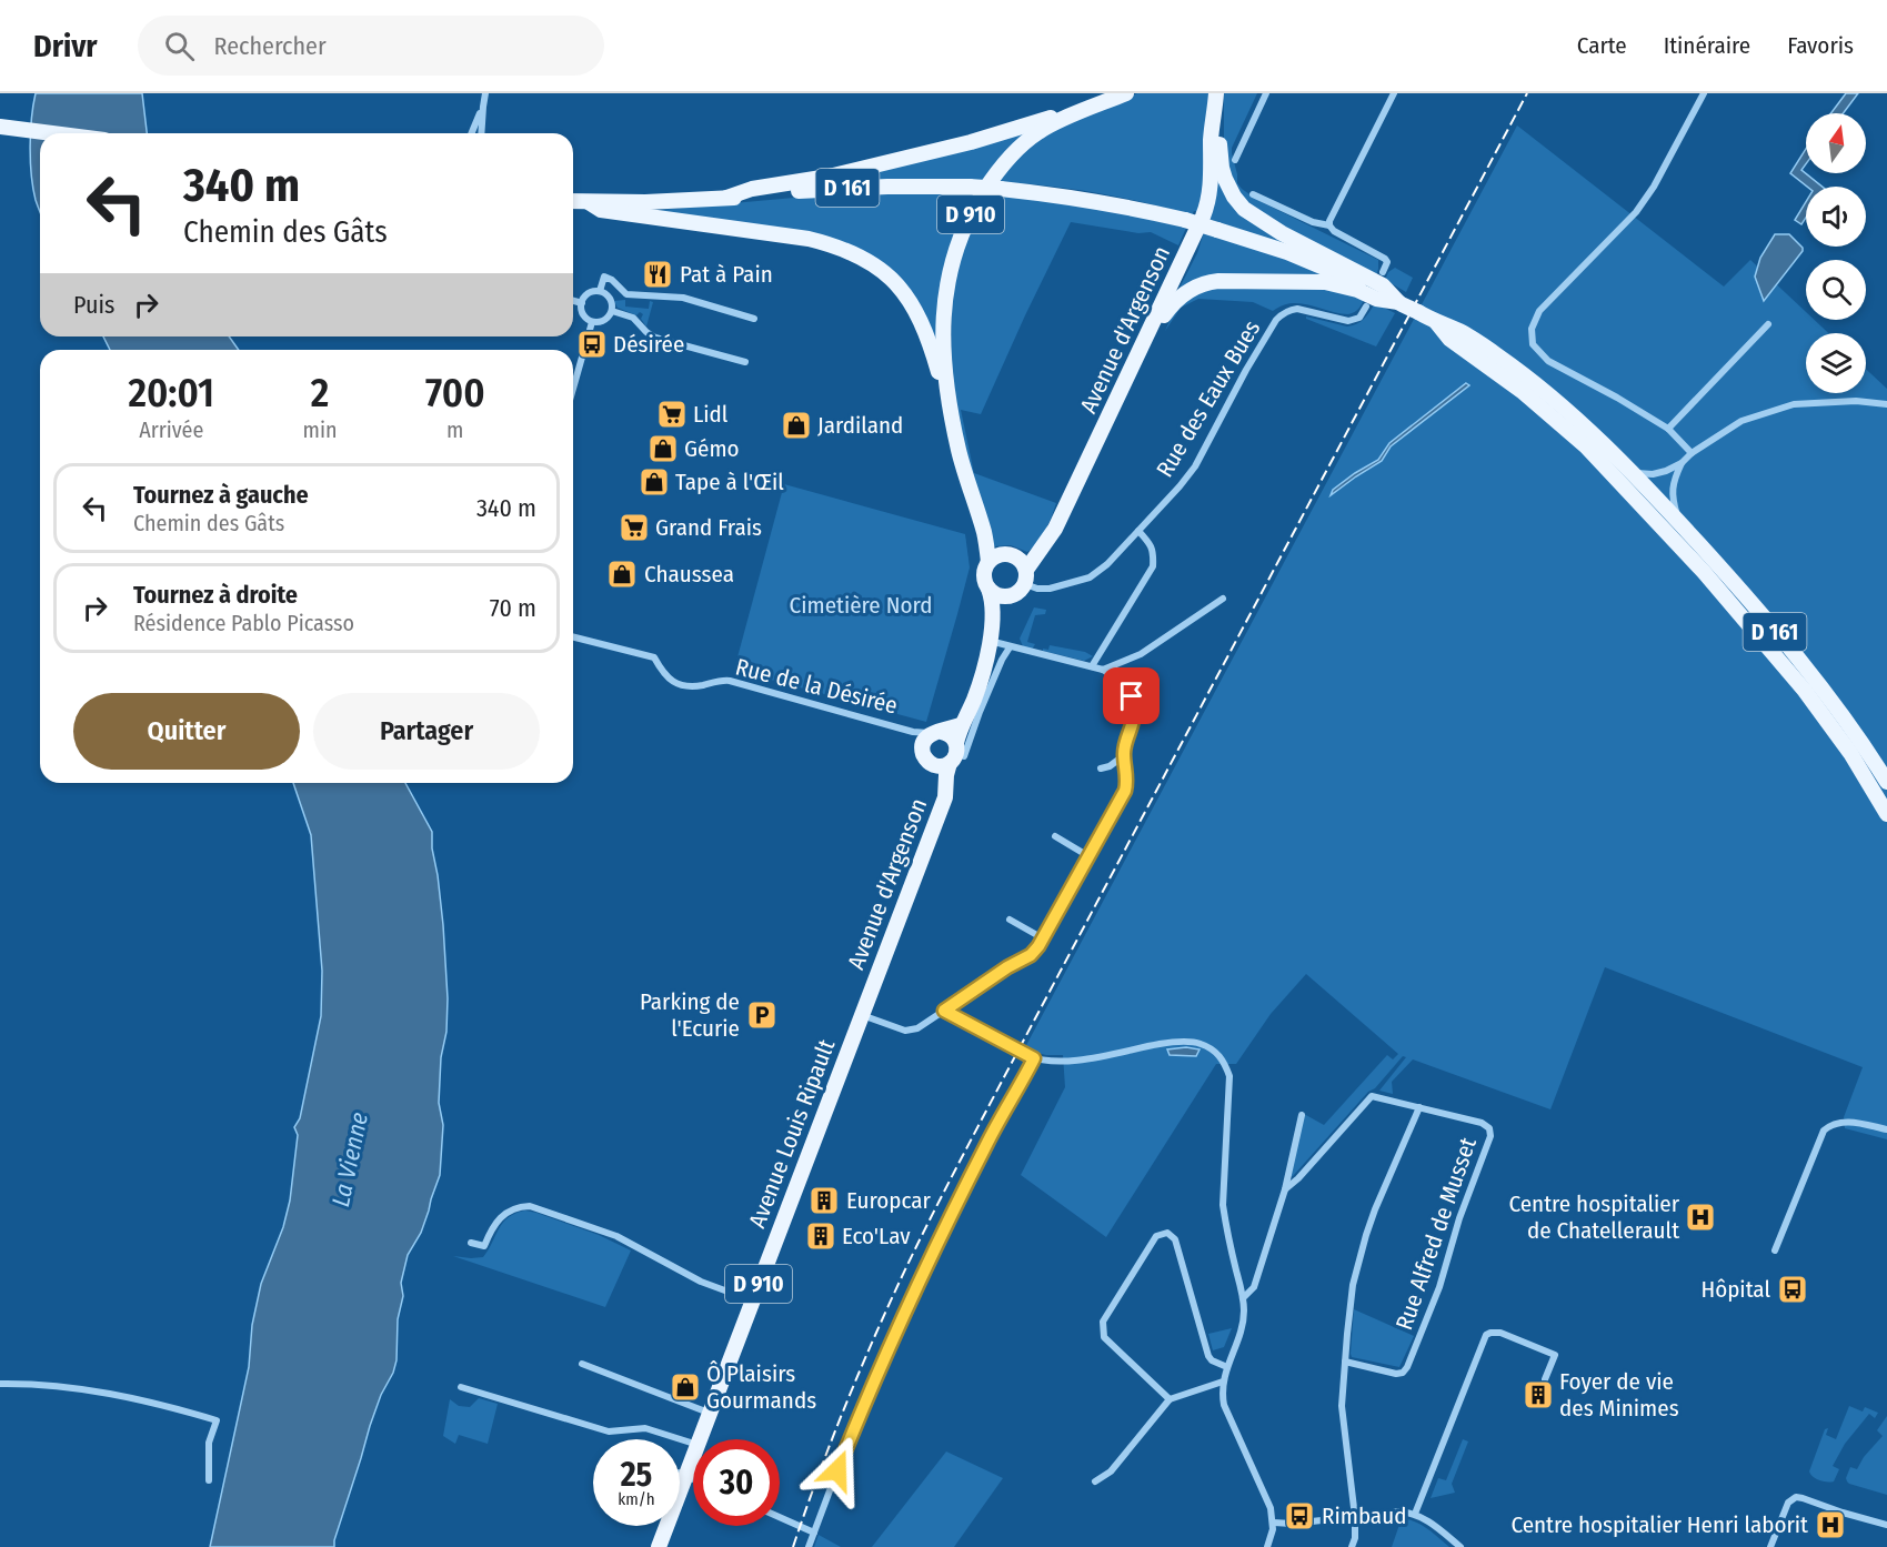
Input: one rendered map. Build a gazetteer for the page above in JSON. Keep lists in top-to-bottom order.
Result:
{
  "streets": {
    "main road": [
      "D 161",
      "D 910",
      "Avenue d'Argenson",
      "Avenue Louis Ripault"
    ],
    "street": ["Rue des Eaux Bues", "Rue de la Désirée", "Rue Alfred de Musset"]
  },
  "crossings": [
    ["D 910", "Avenue d'Argenson"],
    ["D 910", "Rue des Eaux Bues"],
    ["Avenue d'Argenson", "Rue des Eaux Bues"],
    ["Avenue d'Argenson", "Avenue Louis Ripault"]
  ],
  "water": ["La Vienne"],
  "parks": ["Cimetière Nord"],
  "places": {
    "restaurant": ["Pat à Pain"],
    "bus stop": ["Désirée", "Hôpital", "Rimbaud"],
    "supermarket": ["Lidl", "Grand Frais"],
    "shop": [
      "Jardiland",
      "Gémo",
      "Tape à l'Œil",
      "Chaussea",
      "Ô Plaisirs Gourmands"
    ],
    "parking": ["Parking de l'Ecurie"],
    "building": ["Europcar", "Eco'Lav", "Foyer de vie des Minimes"],
    "hospital": ["Centre hospitalier de Chatellerault", "Centre hospitalier Henri laborit"]
  },
  "north": "top",
  "page": {
    "header": "Drivr",
    "search": "Rechercher",
    "nav": ["Carte", "Itinéraire", "Favoris"],
    "turn": ["340 m", "Chemin des Gâts"],
    "then": "Puis",
    "eta": [
      "20:01",
      "Arrivée",
      "2",
      "min",
      "700",
      "m"
    ],
    "list": [
      {
        "name": "Tournez à gauche",
        "note": "Chemin des Gâts",
        "value": "340 m"
      },
      {
        "name": "Tournez à droite",
        "note": "Résidence Pablo Picasso",
        "value": "70 m"
      }
    ],
    "buttons": ["Quitter", "Partager"],
    "speed": "25 km/h",
    "limit": "30"
  }
}
